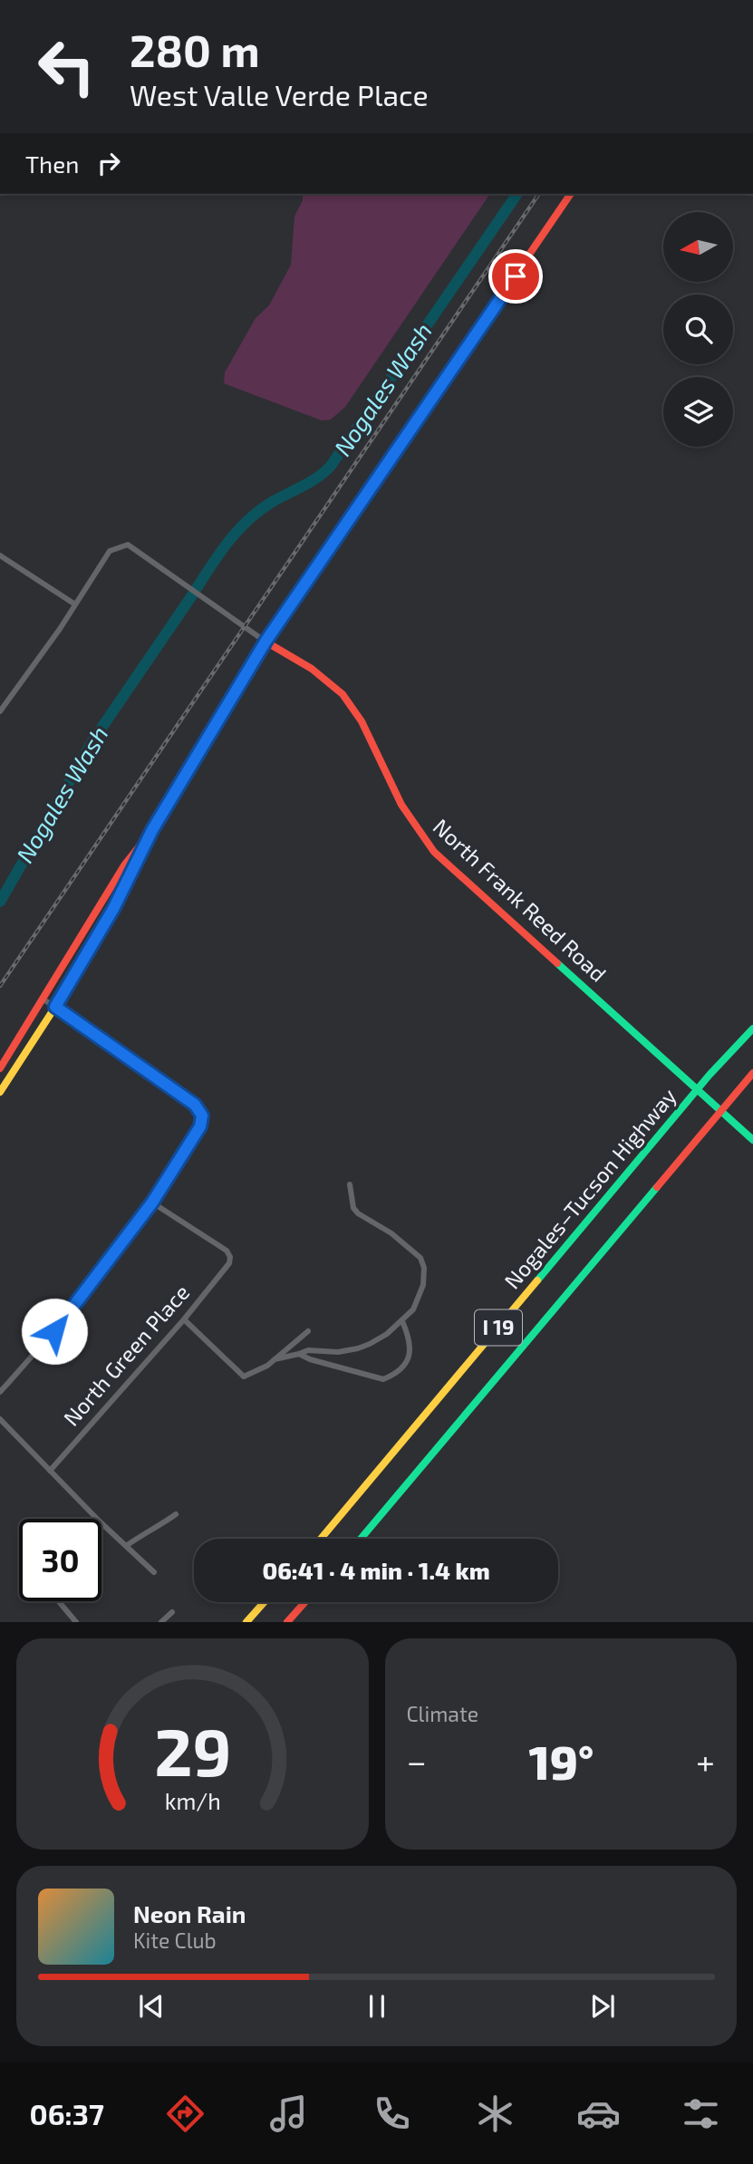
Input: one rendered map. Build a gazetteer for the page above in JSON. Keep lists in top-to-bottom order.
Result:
{
  "streets": {
    "main road": ["North Frank Reed Road", "Nogales–Tucson Highway", "I 19"],
    "street": ["North Green Place"]
  },
  "water": ["Nogales Wash"],
  "north": "left",
  "page": {
    "turn": ["280 m", "West Valle Verde Place"],
    "then": "Then",
    "limit": "30",
    "trip": "06:41 · 4 min · 1.4 km",
    "tile": "Climate",
    "heat": ["−", "19°", "+"],
    "song": ["Neon Rain", "Kite Club"],
    "tabs": "06:37",
    "gauge": ["29", "km/h"]
  }
}
